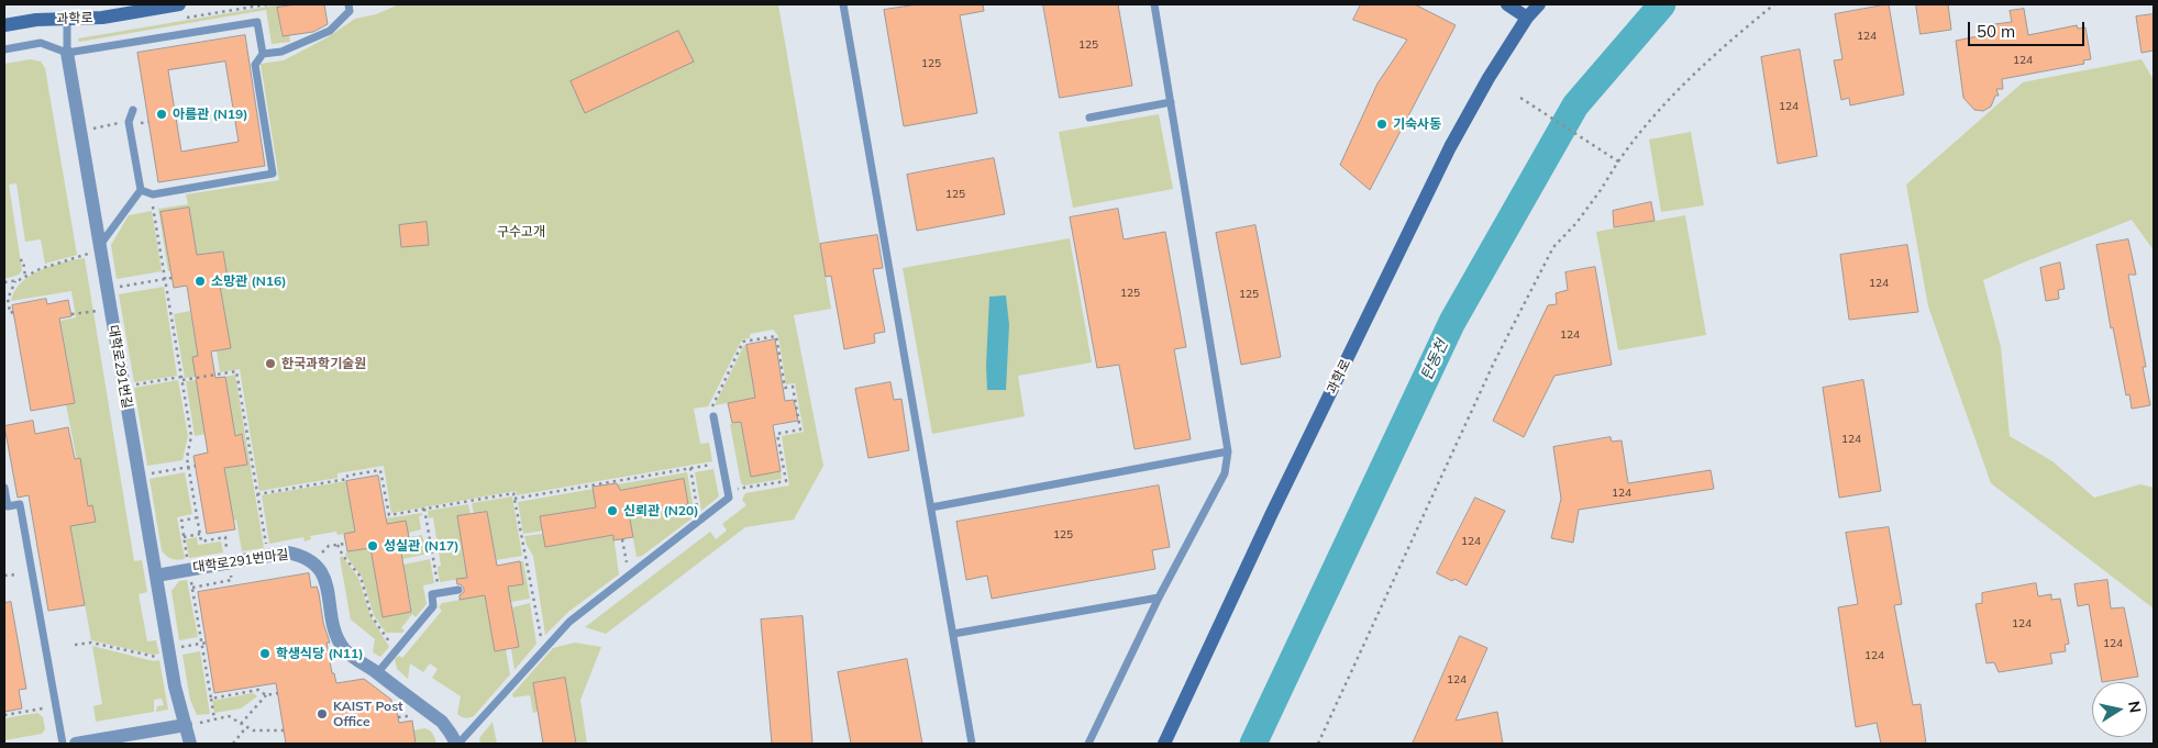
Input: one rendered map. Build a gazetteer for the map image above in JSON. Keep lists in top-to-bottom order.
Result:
{
  "streets": {
    "main road": ["과학로"],
    "street": ["대학로291번길", "대학로291번마길"]
  },
  "crossings": [
    ["대학로291번길", "대학로291번마길"]
  ],
  "water": ["탄동천"],
  "parks": ["구수고개"],
  "places": [
    "아름관 (N19)",
    "기숙사동",
    "소망관 (N16)",
    "한국과학기술원",
    "신뢰관 (N20)",
    "성실관 (N17)",
    "학생식당 (N11)",
    "KAIST Post Office"
  ],
  "house_numbers": [
    "124",
    "125",
    "124",
    "125",
    "124",
    "125",
    "124",
    "125",
    "125",
    "124",
    "124",
    "124",
    "125",
    "124",
    "124",
    "124",
    "124",
    "124"
  ],
  "scale_bar": "50 m",
  "north": "right"
}
